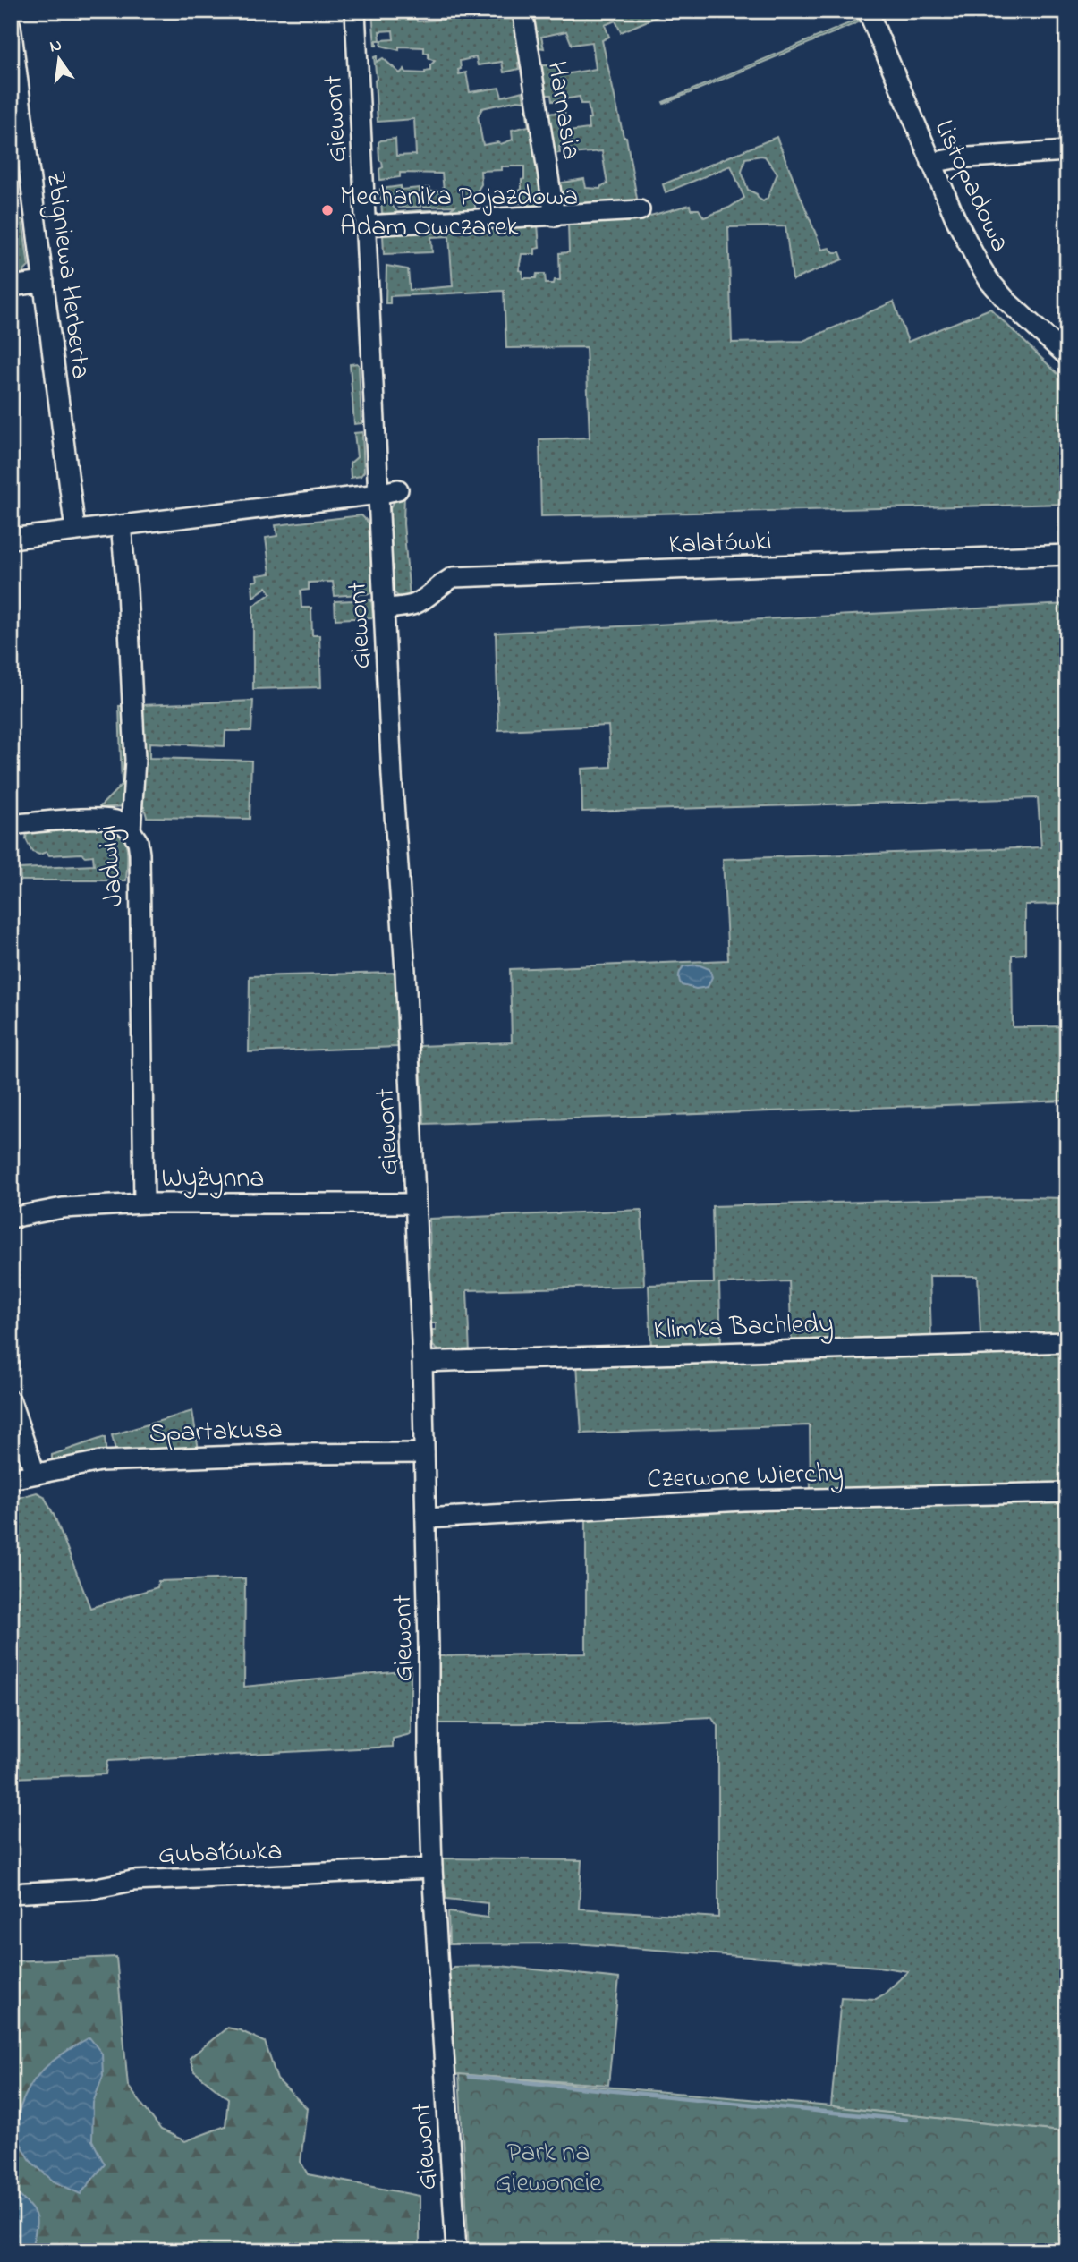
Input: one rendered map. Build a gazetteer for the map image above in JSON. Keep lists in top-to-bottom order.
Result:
{
  "streets": {
    "street": [
      "Harnasia",
      "Giewont",
      "Listopadowa",
      "Zbigniewa Herberta",
      "Kalatówki",
      "Jadwigi",
      "Wyżynna",
      "Klimka Bachledy",
      "Spartakusa",
      "Czerwone Wierchy",
      "Gubałówka"
    ]
  },
  "crossings": [
    ["Giewont", "Kalatówki"],
    ["Giewont", "Wyżynna"],
    ["Giewont", "Klimka Bachledy"],
    ["Giewont", "Spartakusa"],
    ["Giewont", "Czerwone Wierchy"],
    ["Giewont", "Gubałówka"],
    ["Jadwigi", "Wyżynna"]
  ],
  "parks": ["Park na Giewoncie"],
  "places": ["Mechanika Pojazdowa Adam Owczarek"],
  "north": "top"
}
